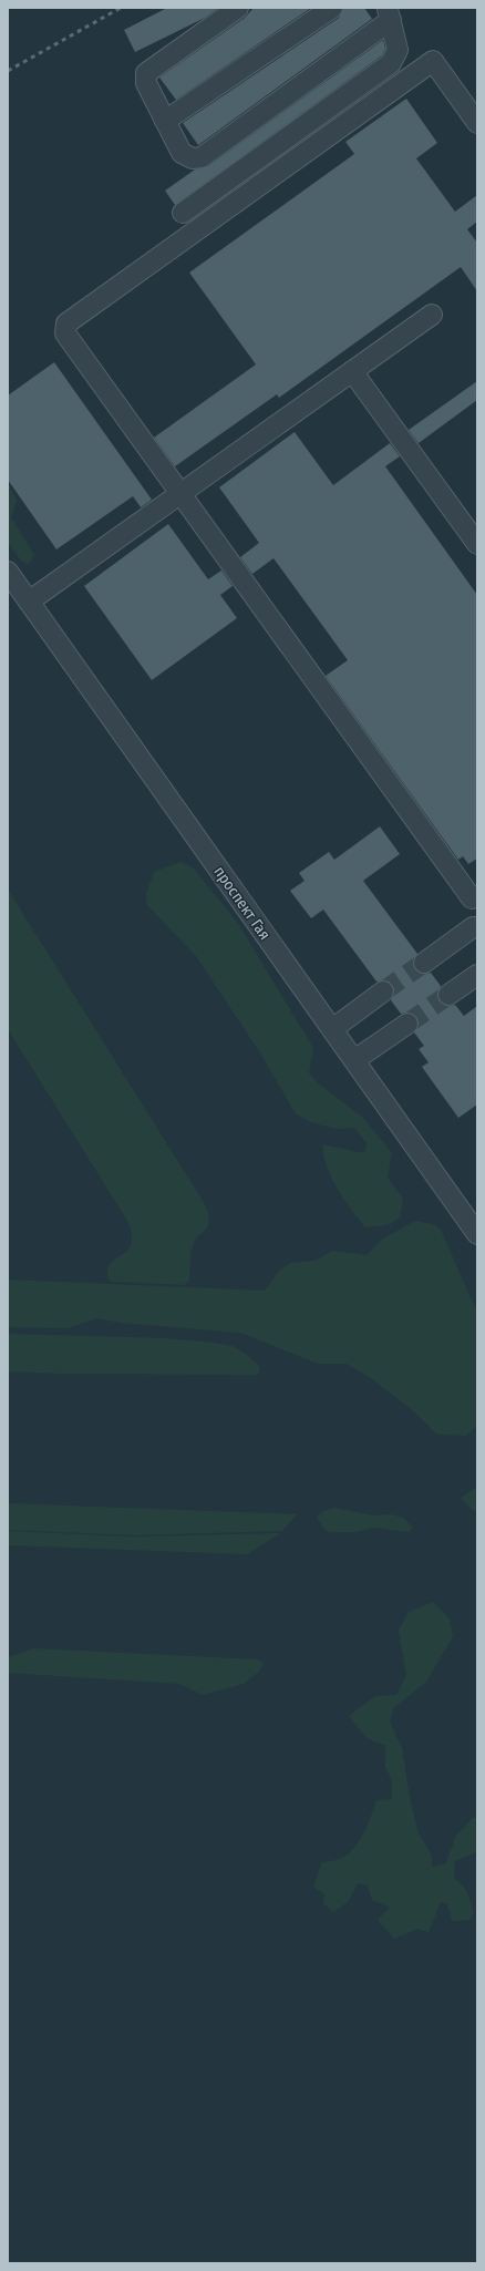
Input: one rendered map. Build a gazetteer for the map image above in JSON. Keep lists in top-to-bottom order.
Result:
{
  "streets": {
    "street": ["проспект Гая"]
  }
}
